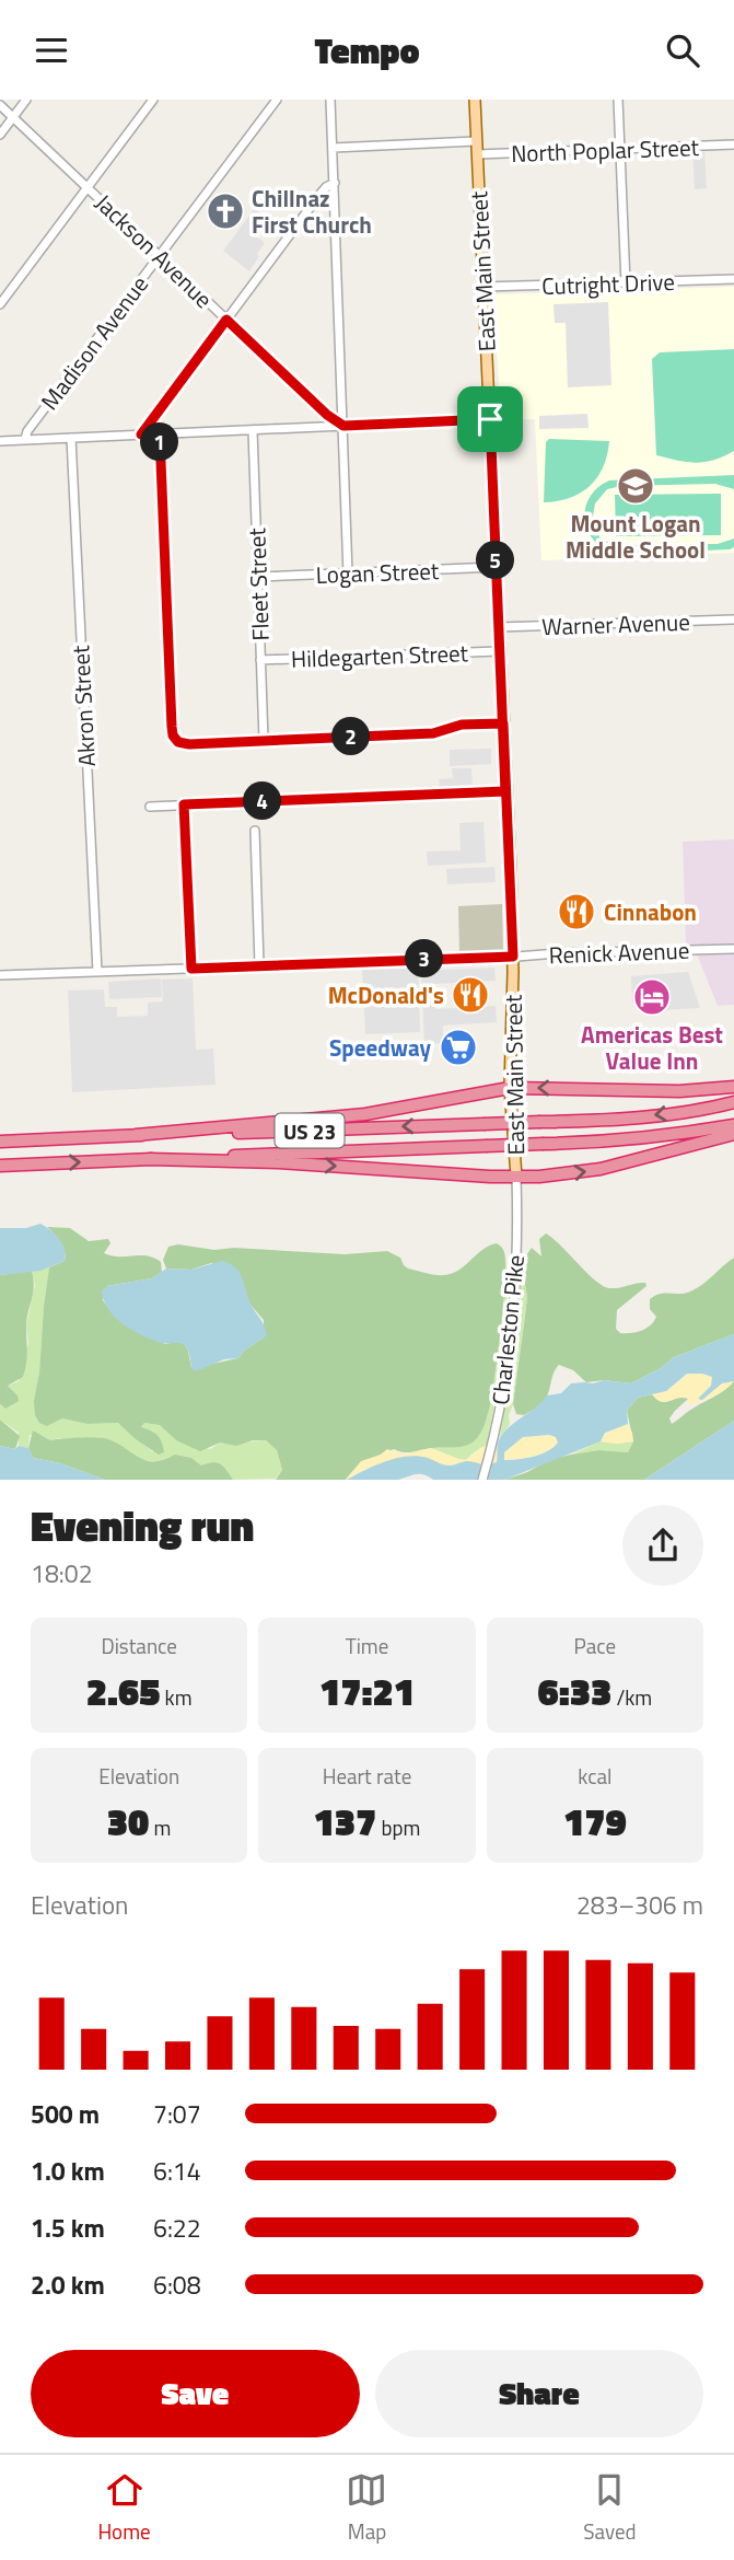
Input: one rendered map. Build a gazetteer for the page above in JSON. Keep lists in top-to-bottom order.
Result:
{
  "streets": {
    "highway": ["US 23"],
    "main road": ["East Main Street"],
    "street": [
      "North Poplar Street",
      "Jackson Avenue",
      "Cutright Drive",
      "Madison Avenue",
      "Logan Street",
      "Fleet Street",
      "Warner Avenue",
      "Hildegarten Street",
      "Akron Street",
      "Renick Avenue",
      "Charleston Pike"
    ]
  },
  "crossings": [
    ["North Poplar Street", "East Main Street"],
    ["Jackson Avenue", "Madison Avenue"],
    ["East Main Street", "Cutright Drive"],
    ["East Main Street", "Logan Street"],
    ["East Main Street", "Warner Avenue"],
    ["East Main Street", "Hildegarten Street"],
    ["East Main Street", "Renick Avenue"],
    ["East Main Street", "Charleston Pike"],
    ["Logan Street", "Fleet Street"],
    ["Fleet Street", "Hildegarten Street"],
    ["Akron Street", "Renick Avenue"]
  ],
  "places": {
    "church": ["Chillnaz First Church"],
    "school or university": ["Mount Logan Middle School"],
    "restaurant": ["Cinnabon", "McDonald's"],
    "hotel": ["Americas Best Value Inn"],
    "supermarket": ["Speedway"]
  },
  "page": {
    "header": "Tempo",
    "pins": [
      "1",
      "5",
      "2",
      "4",
      "3"
    ],
    "heading": ["Evening run", "18:02"],
    "stats": [
      ["Distance", "2.65 km"],
      ["Time", "17:21"],
      ["Pace", "6:33 /km"],
      ["Elevation", "30 m"],
      ["Heart rate", "137 bpm"],
      ["kcal", "179"]
    ],
    "chart": ["Elevation", "283–306 m"],
    "list": [
      {
        "name": "500 m",
        "note": "7:07"
      },
      {
        "name": "1.0 km",
        "note": "6:14"
      },
      {
        "name": "1.5 km",
        "note": "6:22"
      },
      {
        "name": "2.0 km",
        "note": "6:08"
      }
    ],
    "buttons": ["Save", "Share"],
    "tabs": ["Home", "Map", "Saved"]
  }
}
